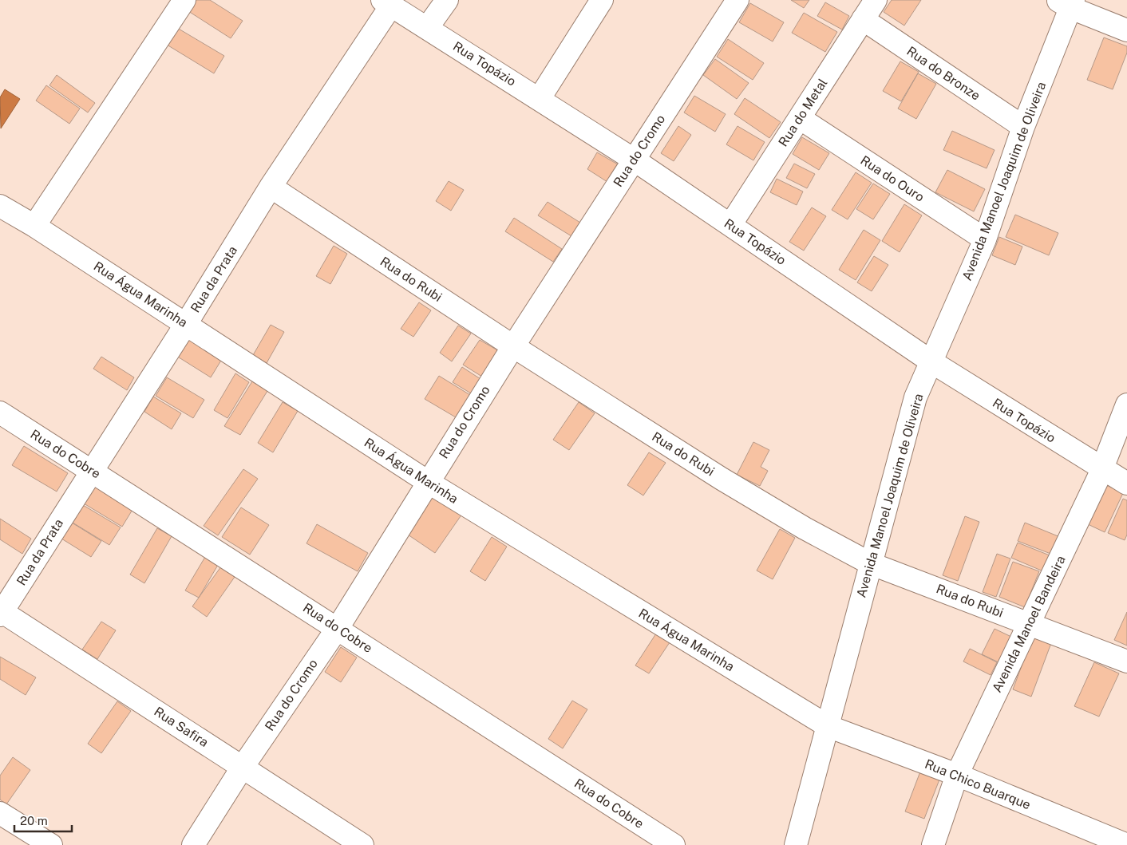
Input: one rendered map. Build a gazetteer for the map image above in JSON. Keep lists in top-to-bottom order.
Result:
{
  "streets": {
    "street": [
      "Rua Topázio",
      "Rua do Bronze",
      "Rua do Metal",
      "Rua do Cromo",
      "Rua do Ouro",
      "Avenida Manoel Joaquim de Oliveira",
      "Rua da Prata",
      "Rua do Rubi",
      "Rua Água Marinha",
      "Rua do Cobre",
      "Avenida Manoel Bandeira",
      "Rua Safira",
      "Rua Chico Buarque"
    ]
  },
  "crossings": [
    ["Rua Topázio", "Rua do Metal"],
    ["Rua Topázio", "Rua do Cromo"],
    ["Rua Topázio", "Avenida Manoel Joaquim de Oliveira"],
    ["Rua Topázio", "Rua da Prata"],
    ["Rua Topázio", "Avenida Manoel Bandeira"],
    ["Rua do Bronze", "Rua do Metal"],
    ["Rua do Bronze", "Avenida Manoel Joaquim de Oliveira"],
    ["Rua do Metal", "Rua do Ouro"],
    ["Rua do Cromo", "Rua do Rubi"],
    ["Rua do Cromo", "Rua Água Marinha"],
    ["Rua do Cromo", "Rua do Cobre"],
    ["Rua do Cromo", "Rua Safira"],
    ["Rua do Ouro", "Avenida Manoel Joaquim de Oliveira"],
    ["Avenida Manoel Joaquim de Oliveira", "Rua do Rubi"],
    ["Avenida Manoel Joaquim de Oliveira", "Rua Água Marinha"],
    ["Avenida Manoel Joaquim de Oliveira", "Rua Chico Buarque"],
    ["Rua da Prata", "Rua do Rubi"],
    ["Rua da Prata", "Rua Água Marinha"],
    ["Rua da Prata", "Rua do Cobre"],
    ["Rua da Prata", "Rua Safira"],
    ["Rua do Rubi", "Avenida Manoel Bandeira"],
    ["Rua Água Marinha", "Rua Chico Buarque"],
    ["Avenida Manoel Bandeira", "Rua Chico Buarque"]
  ],
  "scale_bar": "20 m"
}
